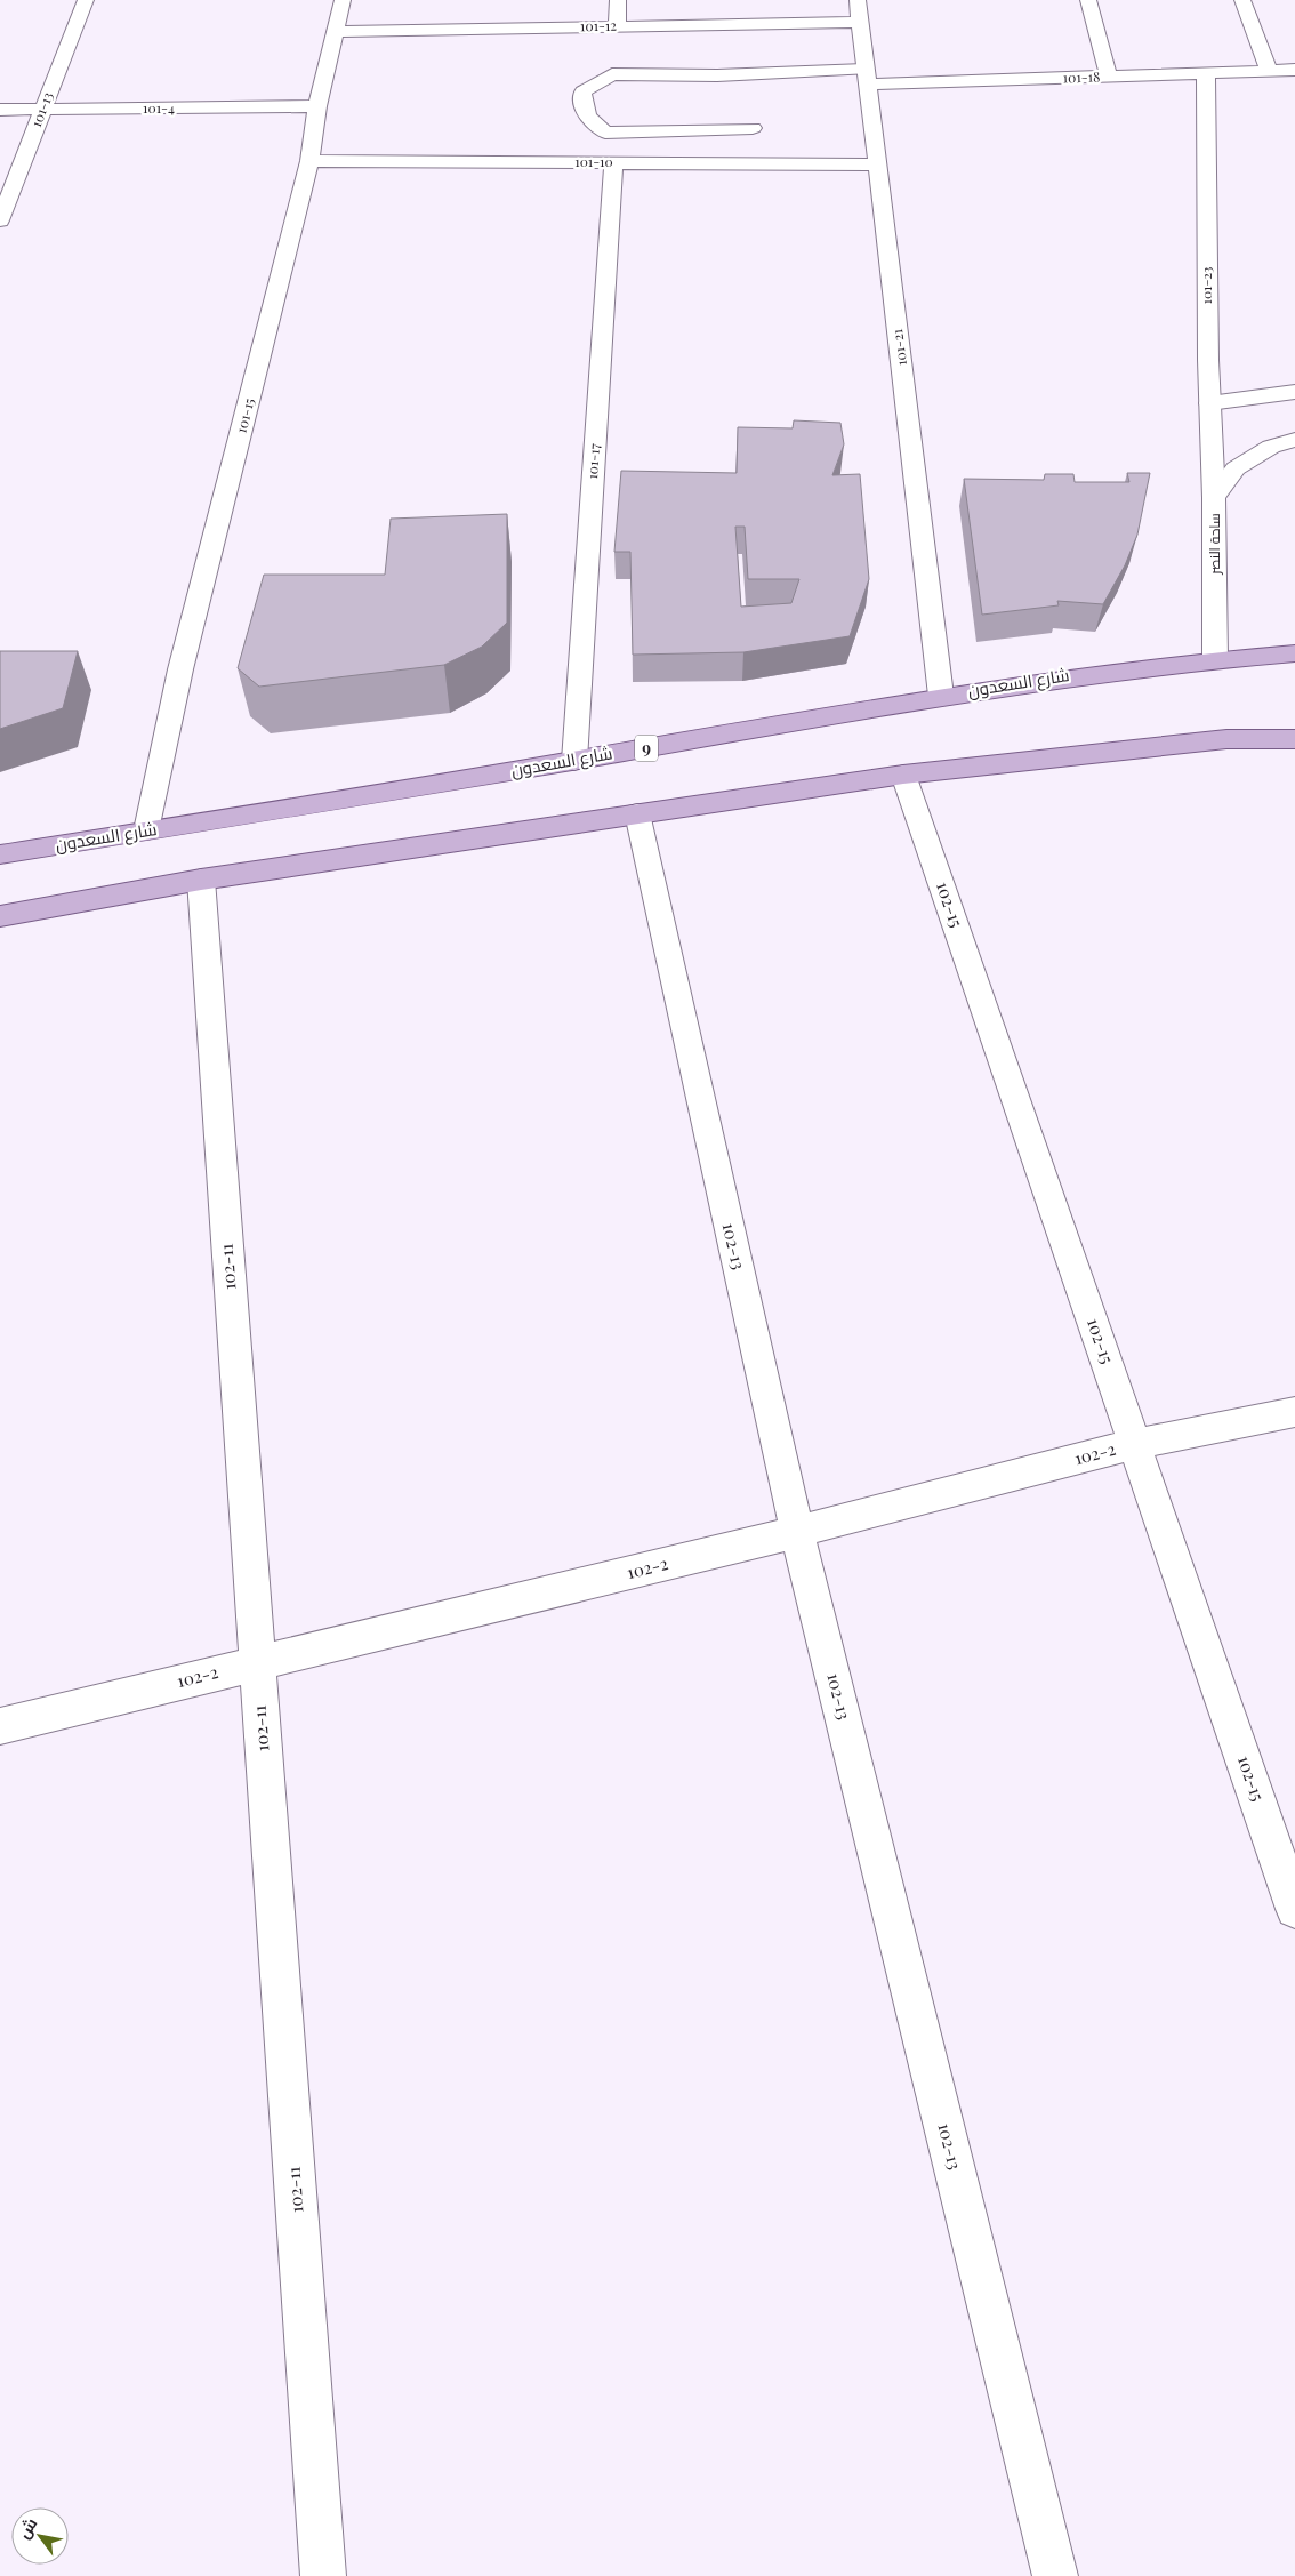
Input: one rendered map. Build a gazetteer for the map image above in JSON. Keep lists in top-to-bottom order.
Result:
{
  "streets": {
    "main road": ["شارع السعدون", "9"],
    "street": [
      "101-12",
      "101-18",
      "101-4",
      "101-13",
      "101-10",
      "101-23",
      "101-21",
      "101-15",
      "101-17",
      "ساحة النصر",
      "102-15",
      "102-13",
      "102-11",
      "102-2"
    ]
  },
  "crossings": [
    ["101-12", "101-21"],
    ["101-12", "101-15"],
    ["101-18", "101-23"],
    ["101-18", "101-21"],
    ["101-4", "101-13"],
    ["101-4", "101-15"],
    ["101-10", "101-21"],
    ["101-10", "101-15"],
    ["101-10", "101-17"],
    ["101-23", "ساحة النصر"],
    ["101-21", "شارع السعدون"],
    ["101-15", "شارع السعدون"],
    ["101-17", "شارع السعدون"],
    ["ساحة النصر", "شارع السعدون"],
    ["102-15", "102-2"],
    ["102-13", "102-2"],
    ["102-11", "102-2"]
  ],
  "north": "top left"
}
